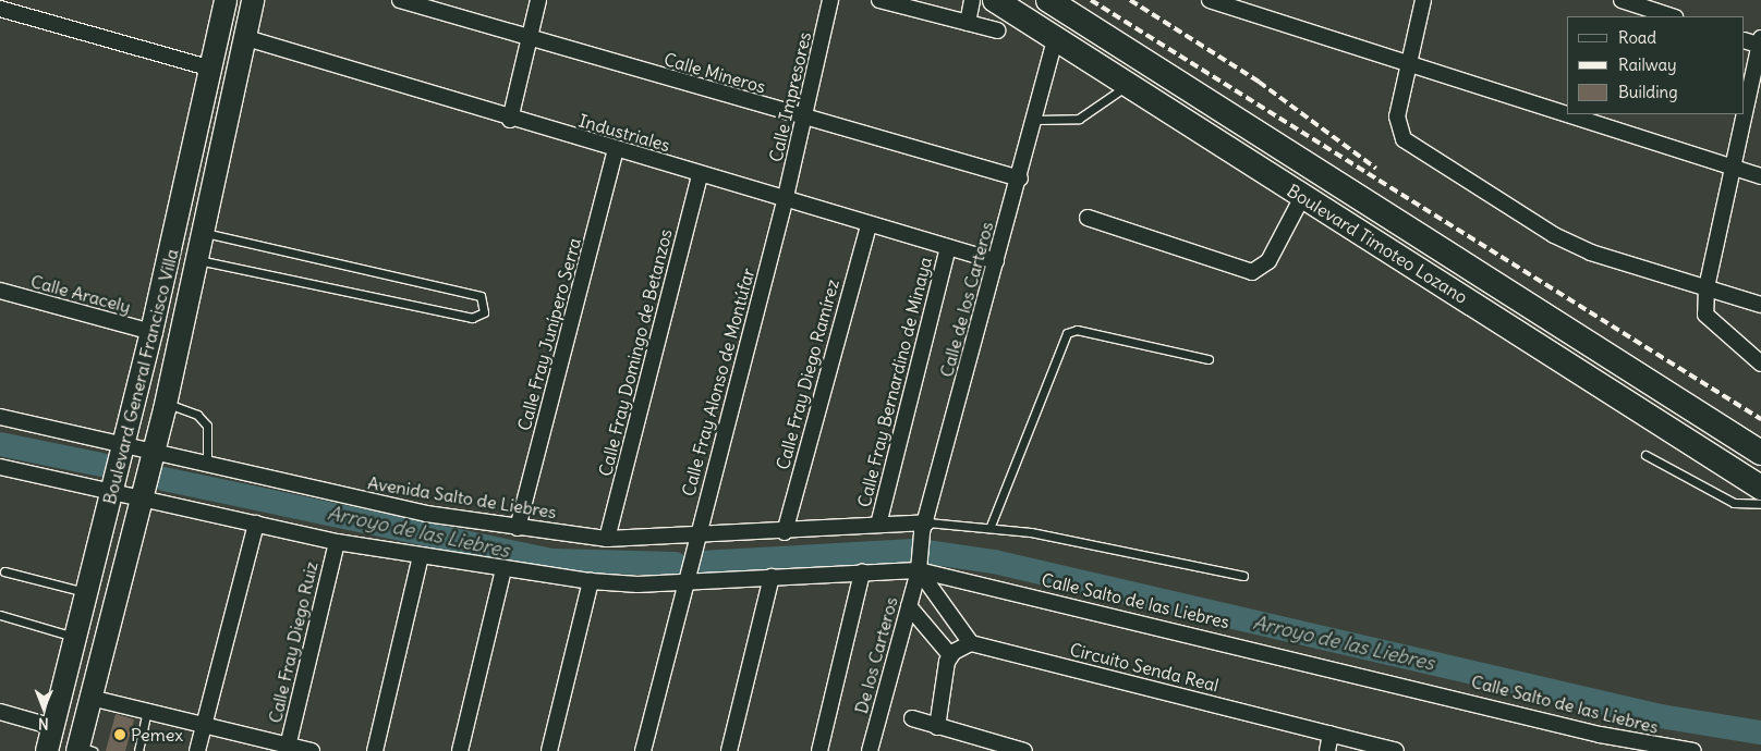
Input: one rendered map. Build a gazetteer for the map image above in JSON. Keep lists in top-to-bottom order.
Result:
{
  "streets": {
    "main road": ["Boulevard Timoteo Lozano", "Boulevard General Francisco Villa"],
    "street": [
      "Calle Mineros",
      "Calle Impresores",
      "Industriales",
      "Calle Aracely",
      "Calle de los Carteros",
      "Calle Fray Junípero Serra",
      "Calle Fray Domingo de Betanzos",
      "Calle Fray Diego Ramírez",
      "Calle Fray Alonso de Montúfar",
      "Calle Fray Bernardino de Minaya",
      "Avenida Salto de Liebres",
      "Calle Salto de las Liebres",
      "Calle Fray Diego Ruiz",
      "De los Carteros",
      "Circuito Senda Real"
    ]
  },
  "crossings": [
    ["Calle Mineros", "Calle Impresores"],
    ["Calle Mineros", "Calle de los Carteros"],
    ["Calle Impresores", "Industriales"],
    ["Calle Impresores", "Calle Fray Alonso de Montúfar"],
    ["Industriales", "Calle de los Carteros"],
    ["Industriales", "Calle Fray Junípero Serra"],
    ["Industriales", "Calle Fray Domingo de Betanzos"],
    ["Industriales", "Calle Fray Diego Ramírez"],
    ["Industriales", "Boulevard General Francisco Villa"],
    ["Industriales", "Calle Fray Alonso de Montúfar"],
    ["Industriales", "Calle Fray Bernardino de Minaya"],
    ["Boulevard Timoteo Lozano", "Calle de los Carteros"],
    ["Calle Aracely", "Boulevard General Francisco Villa"],
    ["Calle de los Carteros", "Avenida Salto de Liebres"],
    ["Calle de los Carteros", "Calle Salto de las Liebres"],
    ["Calle de los Carteros", "De los Carteros"],
    ["Calle Fray Junípero Serra", "Avenida Salto de Liebres"],
    ["Calle Fray Domingo de Betanzos", "Avenida Salto de Liebres"],
    ["Calle Fray Diego Ramírez", "Avenida Salto de Liebres"],
    ["Boulevard General Francisco Villa", "Avenida Salto de Liebres"],
    ["Calle Fray Alonso de Montúfar", "Avenida Salto de Liebres"],
    ["Calle Fray Bernardino de Minaya", "Avenida Salto de Liebres"],
    ["Calle Salto de las Liebres", "De los Carteros"]
  ],
  "water": ["Arroyo de las Liebres"],
  "places": ["Pemex"],
  "legend": ["Road", "Railway", "Building"],
  "north": "bottom"
}
